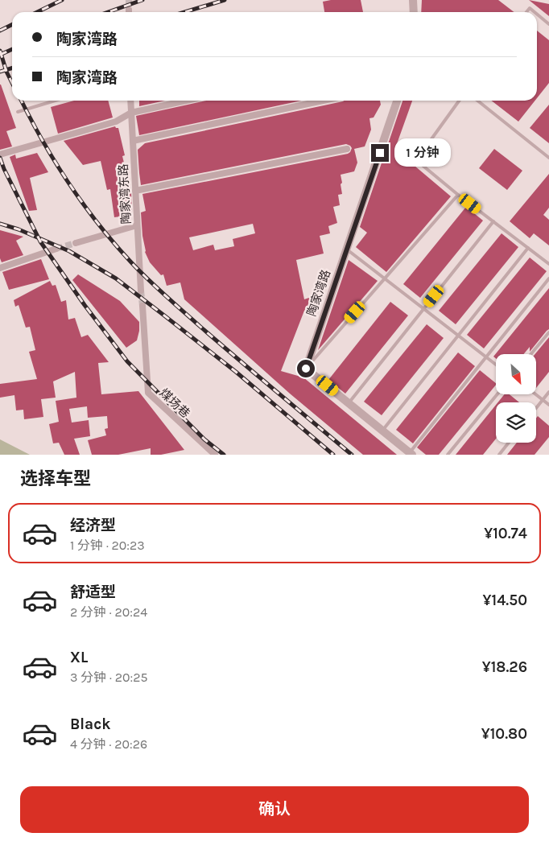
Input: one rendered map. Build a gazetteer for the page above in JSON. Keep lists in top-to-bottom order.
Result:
{
  "streets": {
    "street": ["陶家湾东路", "陶家湾路", "煤场巷"]
  },
  "north": "bottom right",
  "page": {
    "banner": ["陶家湾路", "陶家湾路"],
    "bubble": "1 分钟",
    "heading": "选择车型",
    "list": [
      {
        "name": "经济型",
        "note": "1 分钟 · 20:23",
        "value": "¥10.74"
      },
      {
        "name": "舒适型",
        "note": "2 分钟 · 20:24",
        "value": "¥14.50"
      },
      {
        "name": "XL",
        "note": "3 分钟 · 20:25",
        "value": "¥18.26"
      },
      {
        "name": "Black",
        "note": "4 分钟 · 20:26",
        "value": "¥10.80"
      }
    ],
    "buttons": "确认"
  }
}
